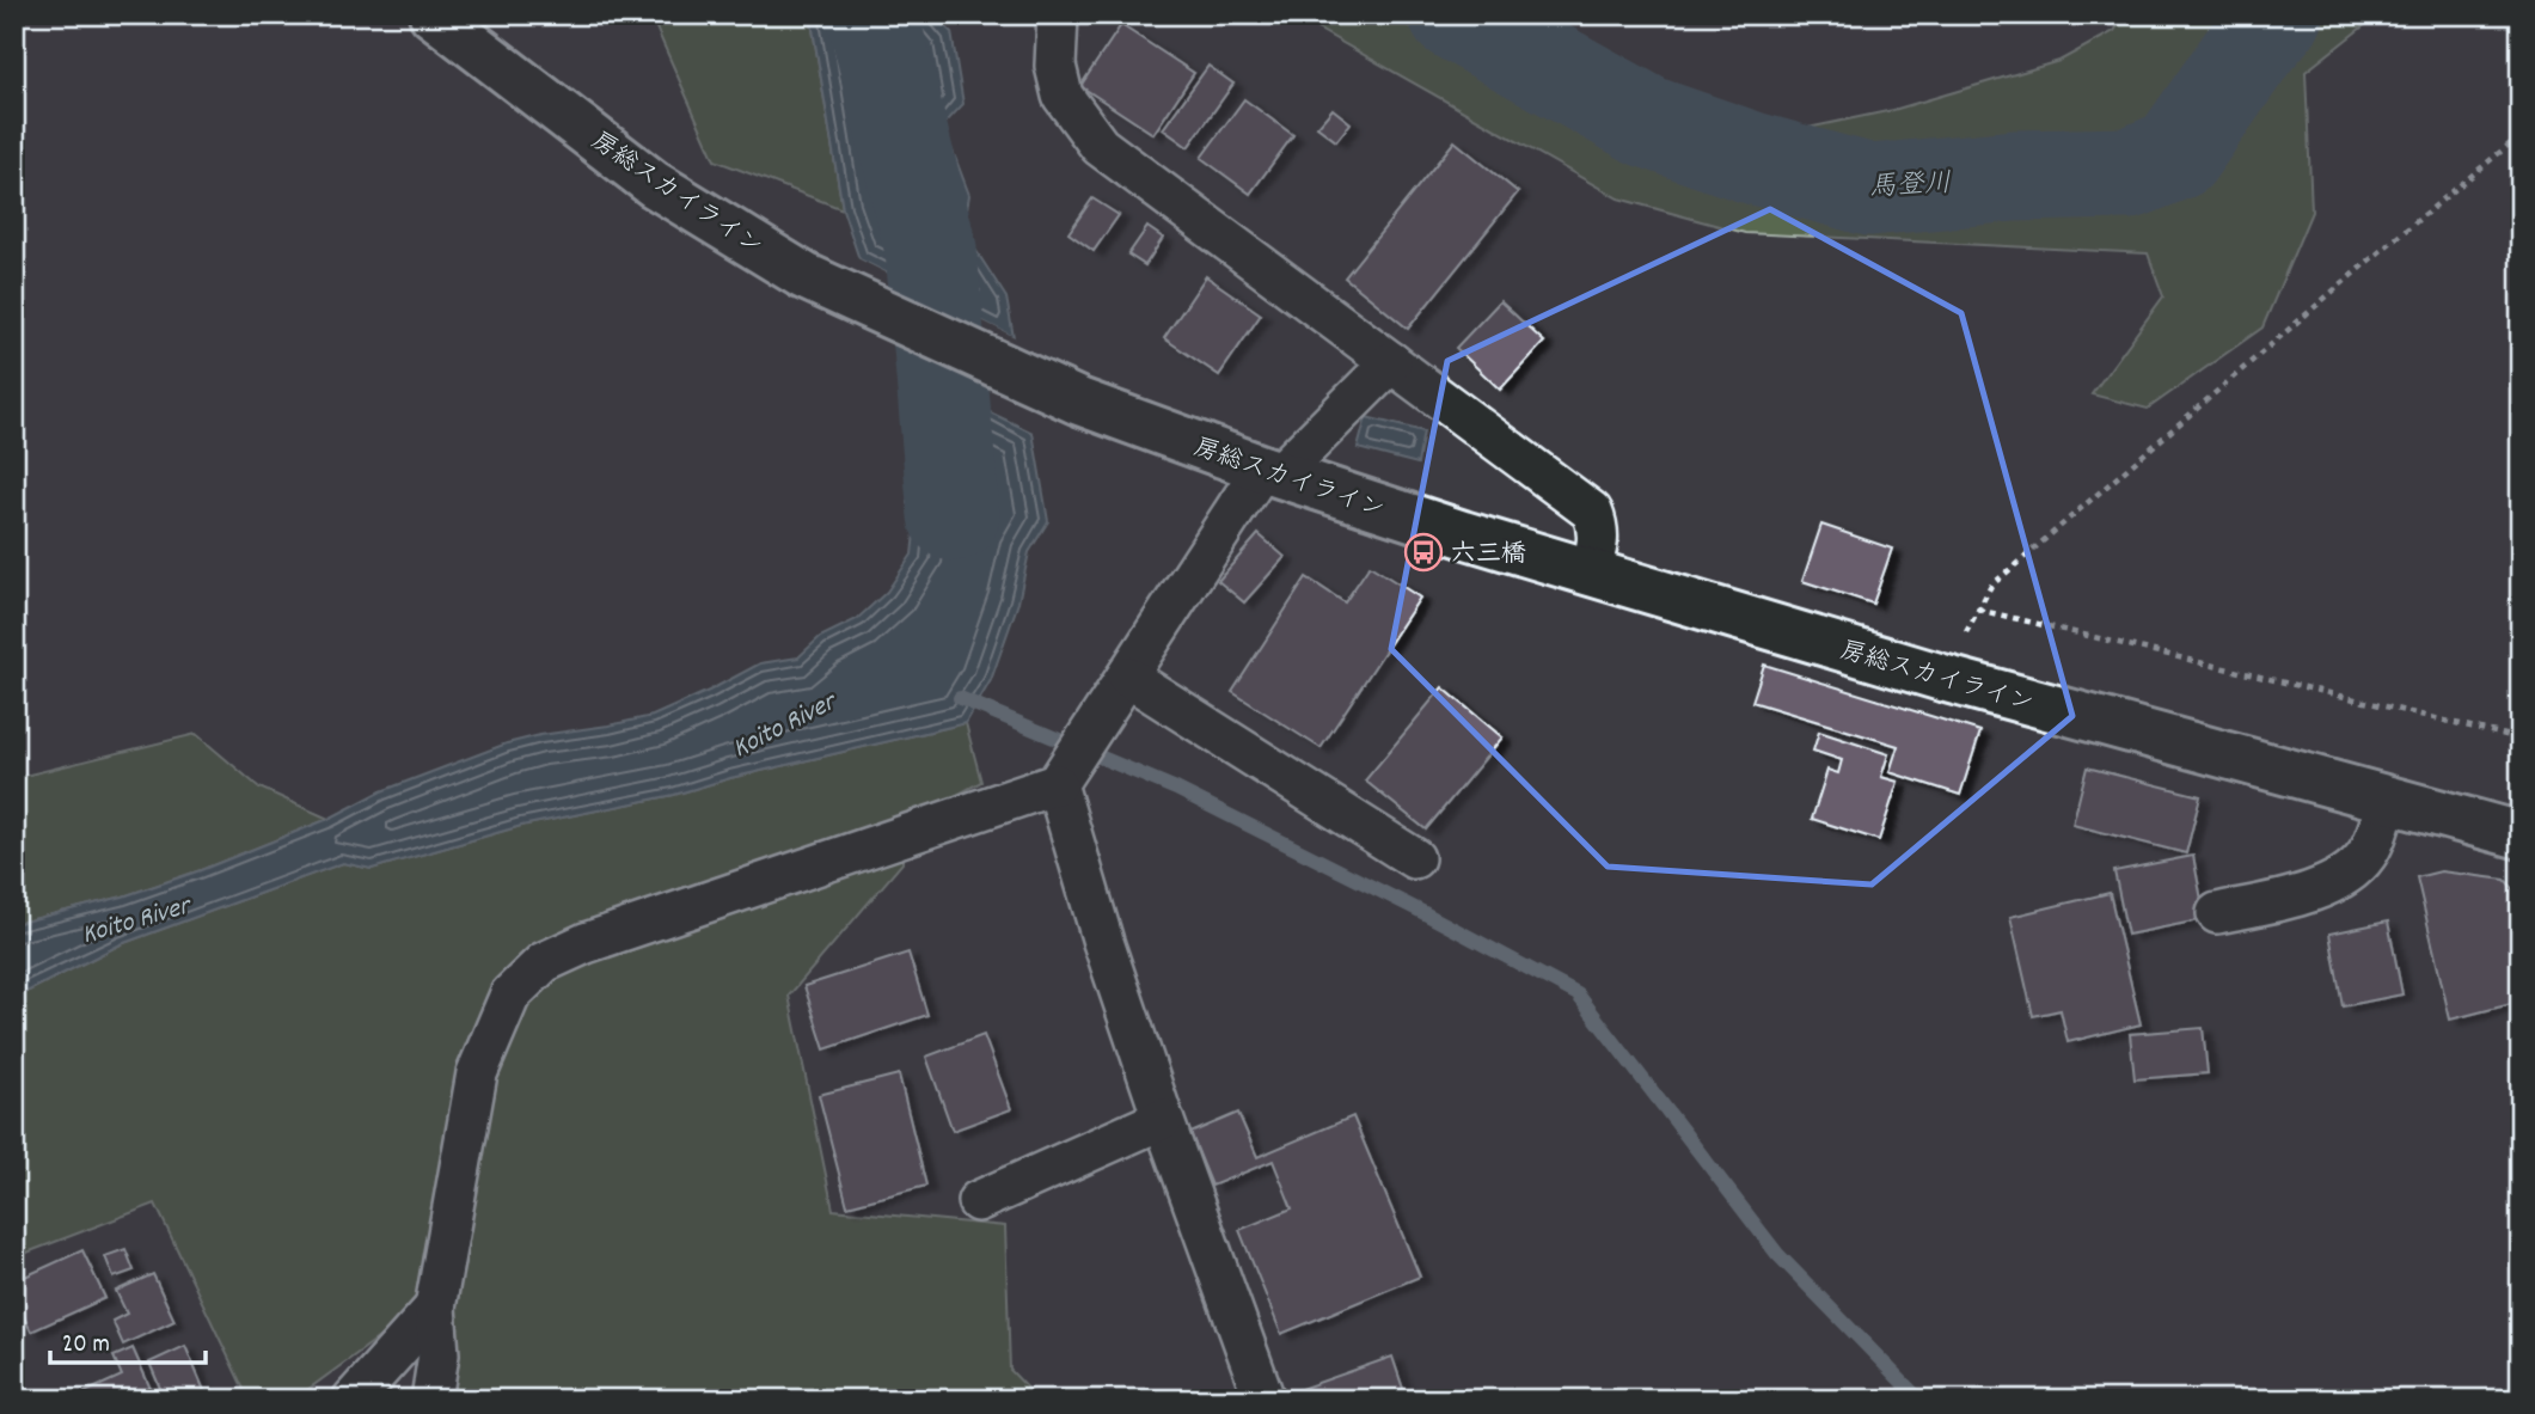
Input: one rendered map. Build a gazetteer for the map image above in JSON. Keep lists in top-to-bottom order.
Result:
{
  "streets": {
    "main road": ["房総スカイライン"]
  },
  "water": ["馬登川", "Koito River"],
  "places": {
    "bus stop": ["六三橋"]
  },
  "scale_bar": "20 m"
}
